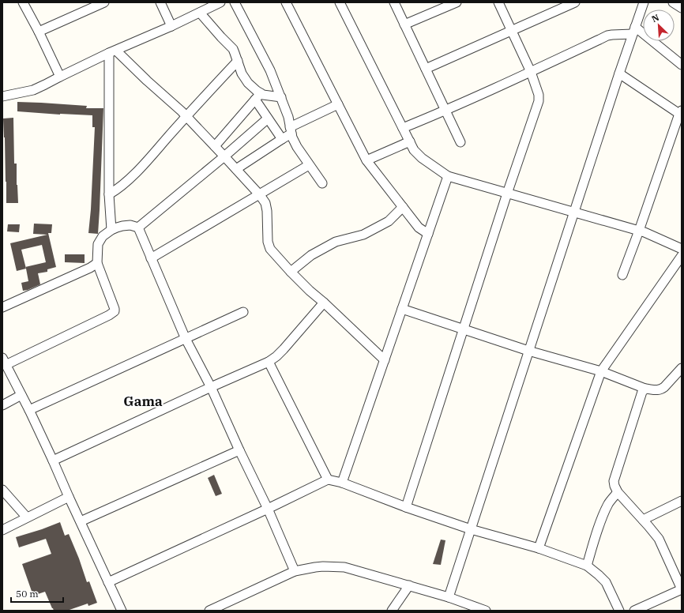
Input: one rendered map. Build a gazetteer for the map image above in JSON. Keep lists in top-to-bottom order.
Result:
{
  "districts": ["Gama"],
  "scale_bar": "50 m",
  "north": "top left"
}
